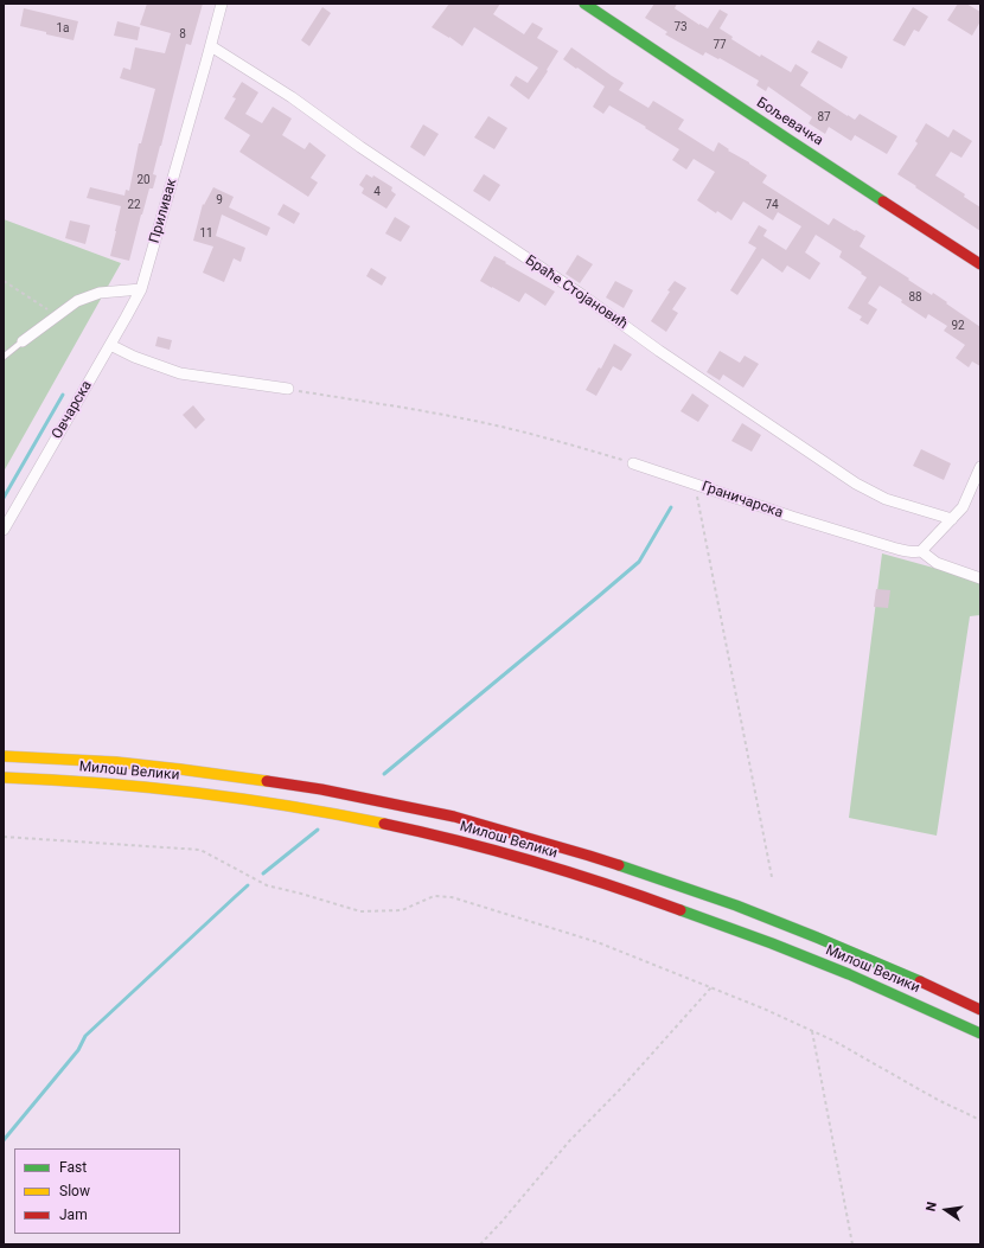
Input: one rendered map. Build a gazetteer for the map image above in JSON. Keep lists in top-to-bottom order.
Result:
{
  "streets": {
    "main road": ["Бољевачка", "Милош Велики"],
    "street": [
      "Приливак",
      "Браће Стојановић",
      "Овчарска",
      "Граничарска"
    ]
  },
  "crossings": [
    ["Приливак", "Браће Стојановић"],
    ["Приливак", "Овчарска"]
  ],
  "house_numbers": [
    "73",
    "1a",
    "8",
    "77",
    "87",
    "20",
    "4",
    "9",
    "22",
    "74",
    "11",
    "88",
    "92"
  ],
  "legend": ["Fast", "Slow", "Jam"],
  "north": "left"
}
